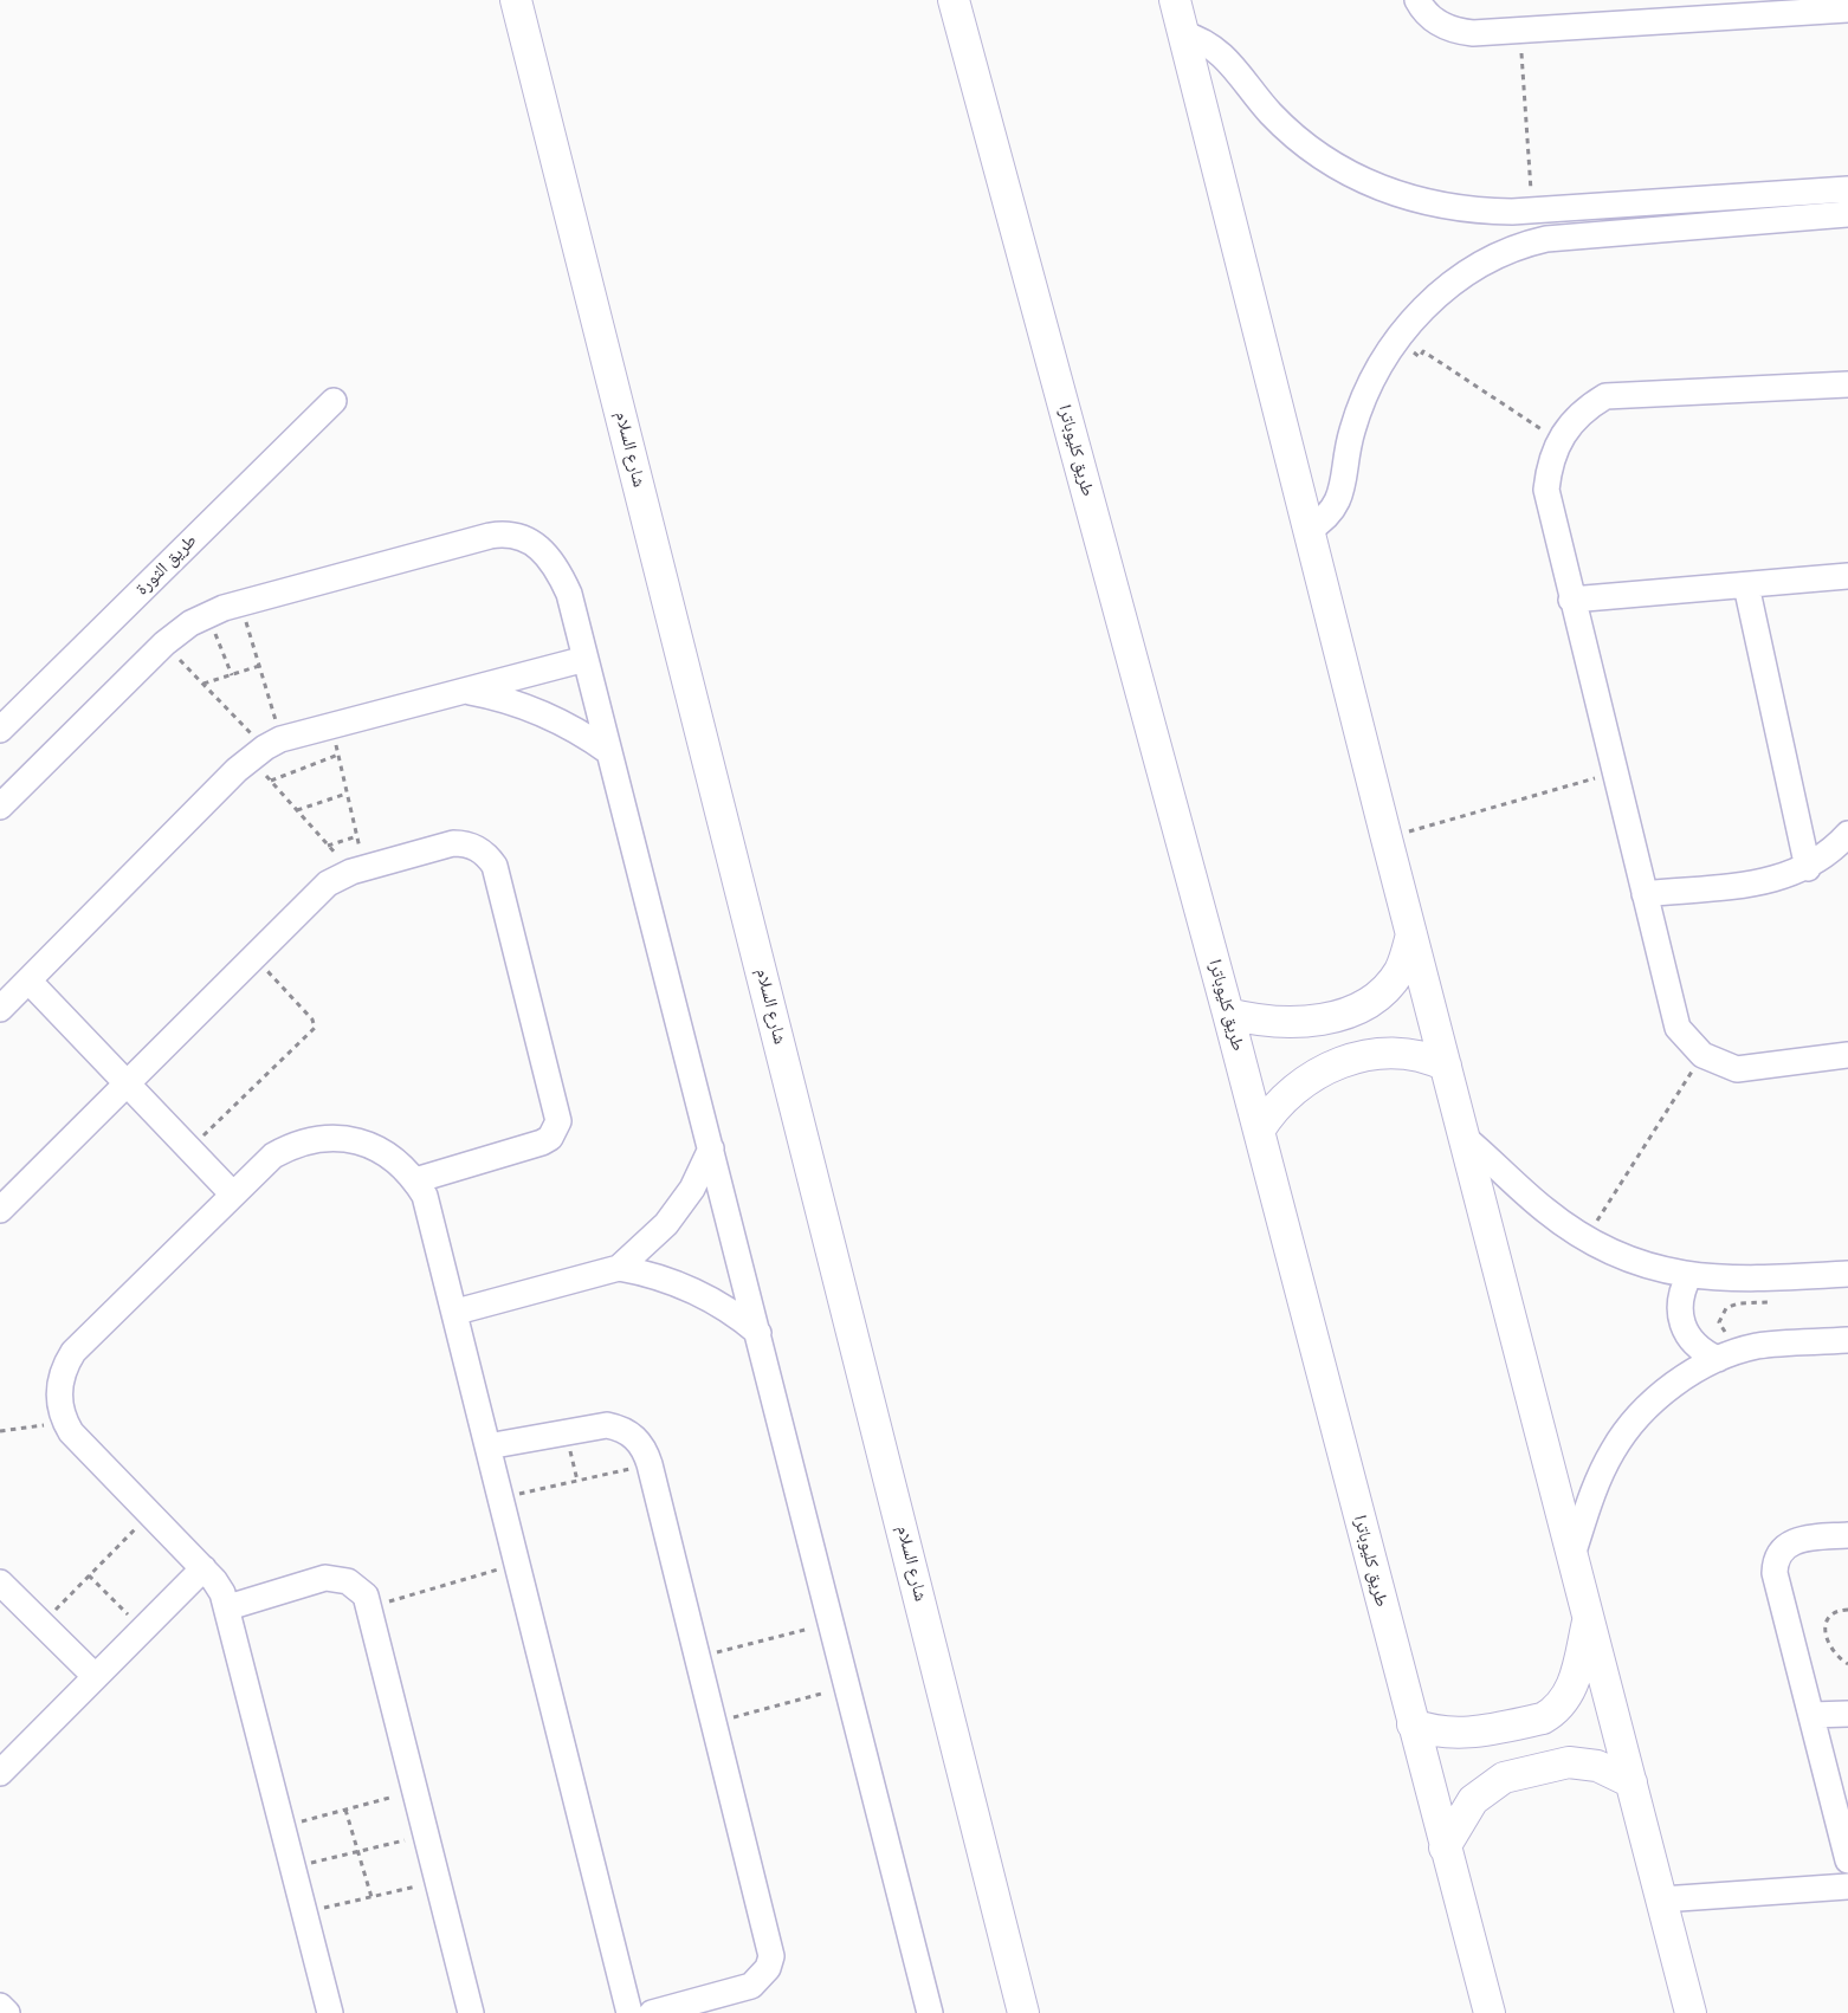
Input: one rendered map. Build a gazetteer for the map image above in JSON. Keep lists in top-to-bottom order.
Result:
{
  "streets": {
    "main road": ["شارع السلام", "طريق كليوباترا"],
    "street": ["طريق الثورة"]
  }
}
